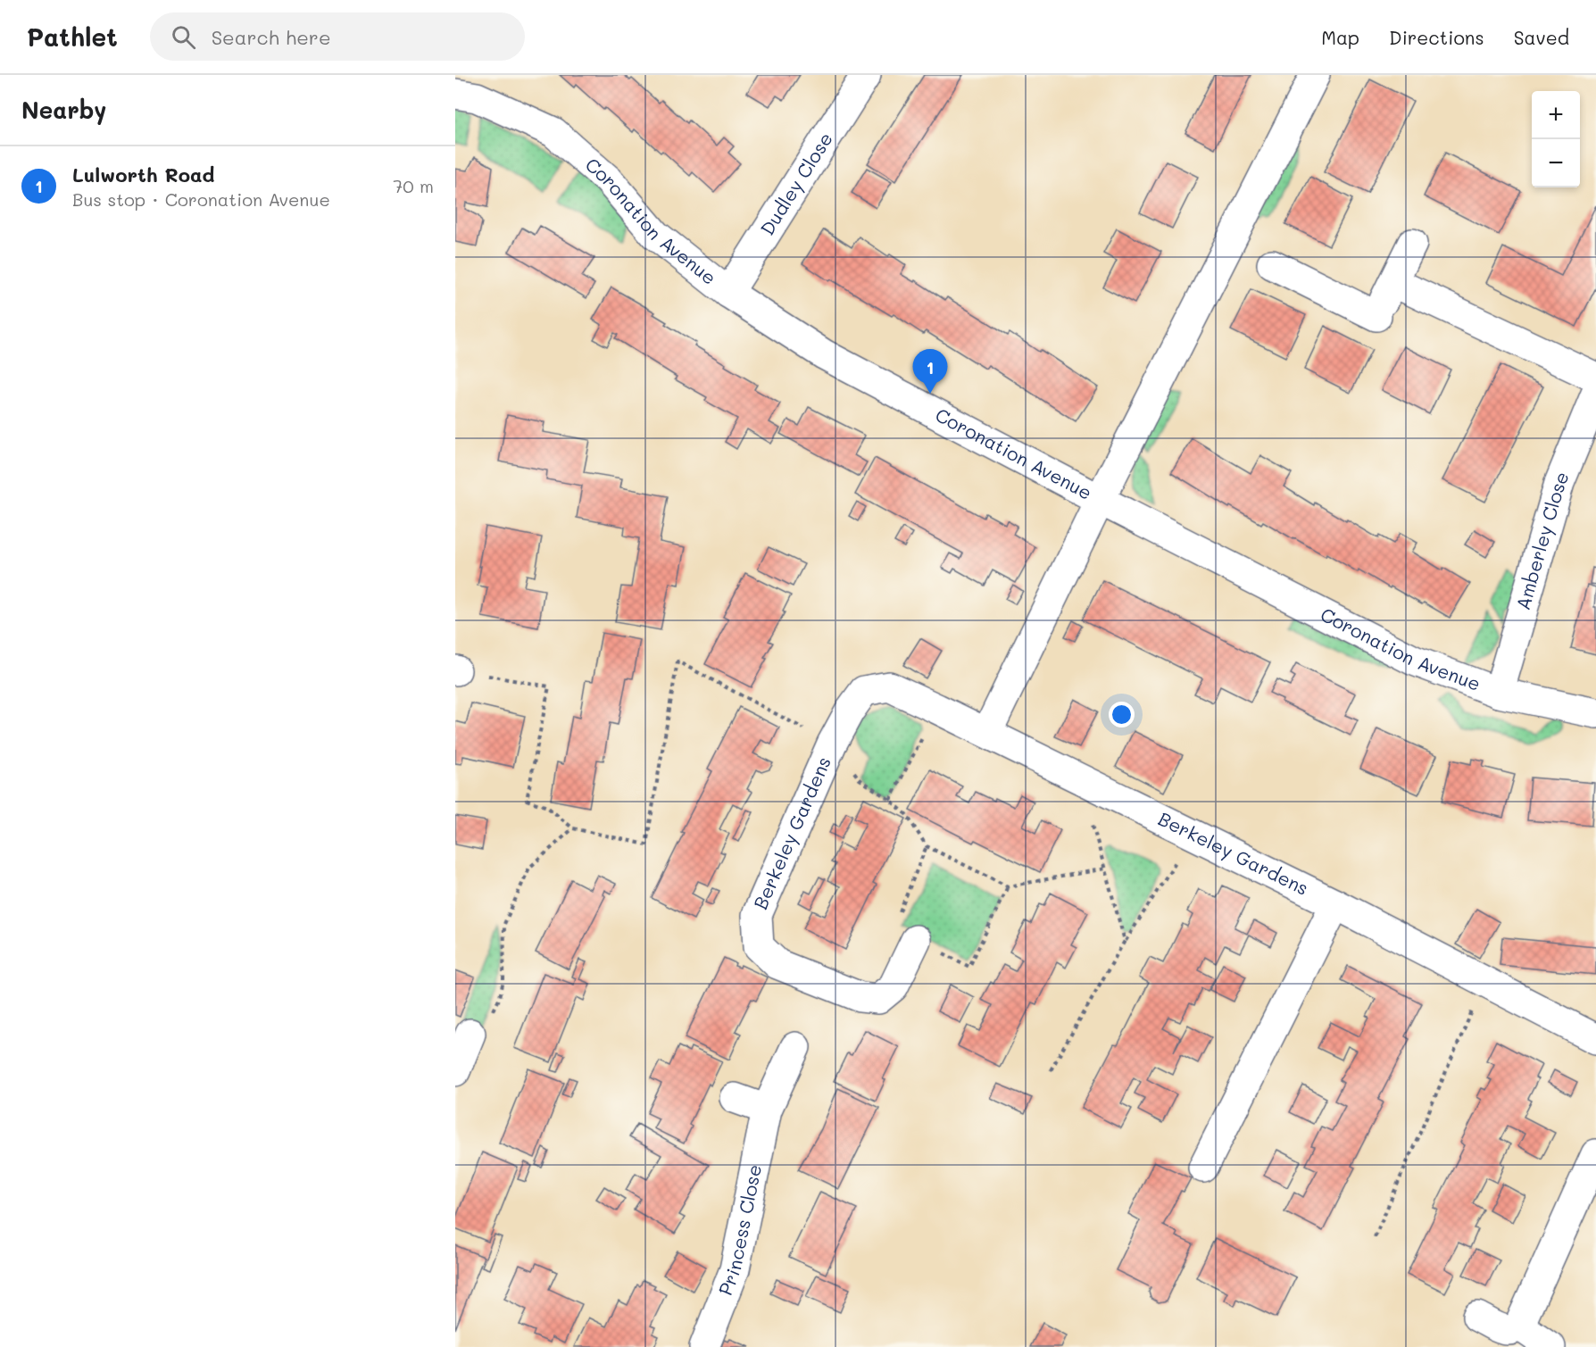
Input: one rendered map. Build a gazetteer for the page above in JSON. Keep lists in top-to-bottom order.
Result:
{
  "streets": {
    "street": [
      "Dudley Close",
      "Coronation Avenue",
      "Amberley Close",
      "Berkeley Gardens",
      "Princess Close"
    ]
  },
  "crossings": [
    ["Dudley Close", "Coronation Avenue"],
    ["Coronation Avenue", "Amberley Close"]
  ],
  "page": {
    "header": "Pathlet",
    "search": "Search here",
    "nav": ["Map", "Directions", "Saved"],
    "heading": "Nearby",
    "map_buttons": ["+", "−"],
    "list": [
      {
        "mark": "1",
        "name": "Lulworth Road",
        "note": "Bus stop · Coronation Avenue",
        "value": "70 m"
      }
    ],
    "pins": "1"
  }
}
